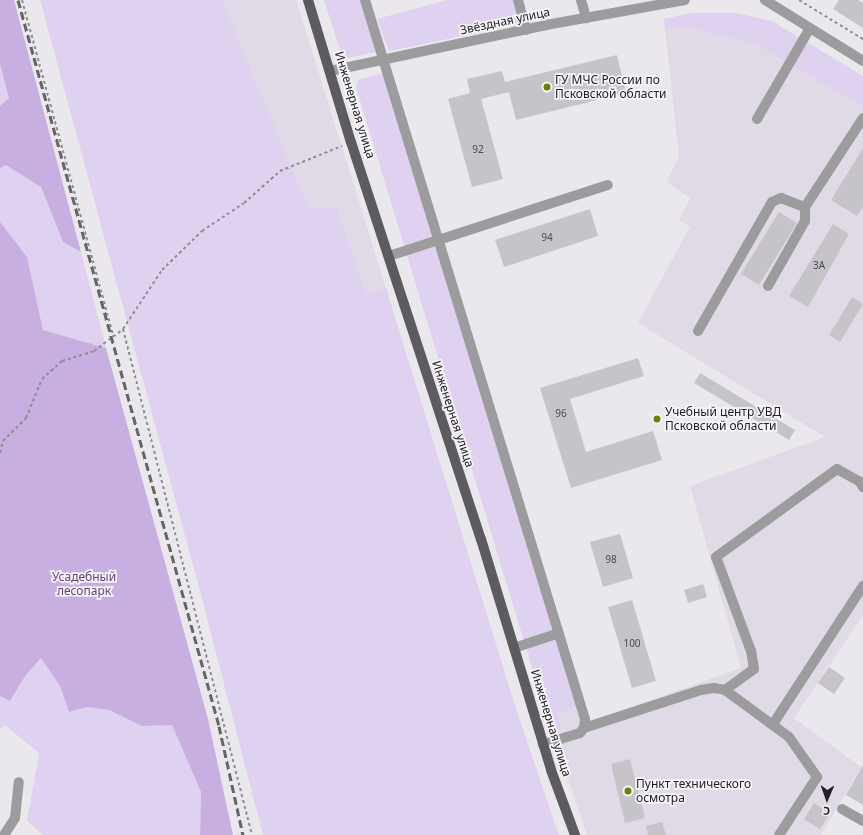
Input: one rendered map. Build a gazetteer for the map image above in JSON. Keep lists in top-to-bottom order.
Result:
{
  "streets": {
    "main road": ["Инженерная улица"],
    "street": ["Звёздная улица"]
  },
  "crossings": [
    ["Звёздная улица", "Инженерная улица"]
  ],
  "parks": ["Усадебный лесопарк"],
  "places": ["ГУ МЧС России по Псковской области", "Учебный центр УВД Псковской области", "Пункт технического осмотра"],
  "house_numbers": [
    "92",
    "94",
    "3А",
    "96",
    "98",
    "100"
  ],
  "north": "bottom"
}
